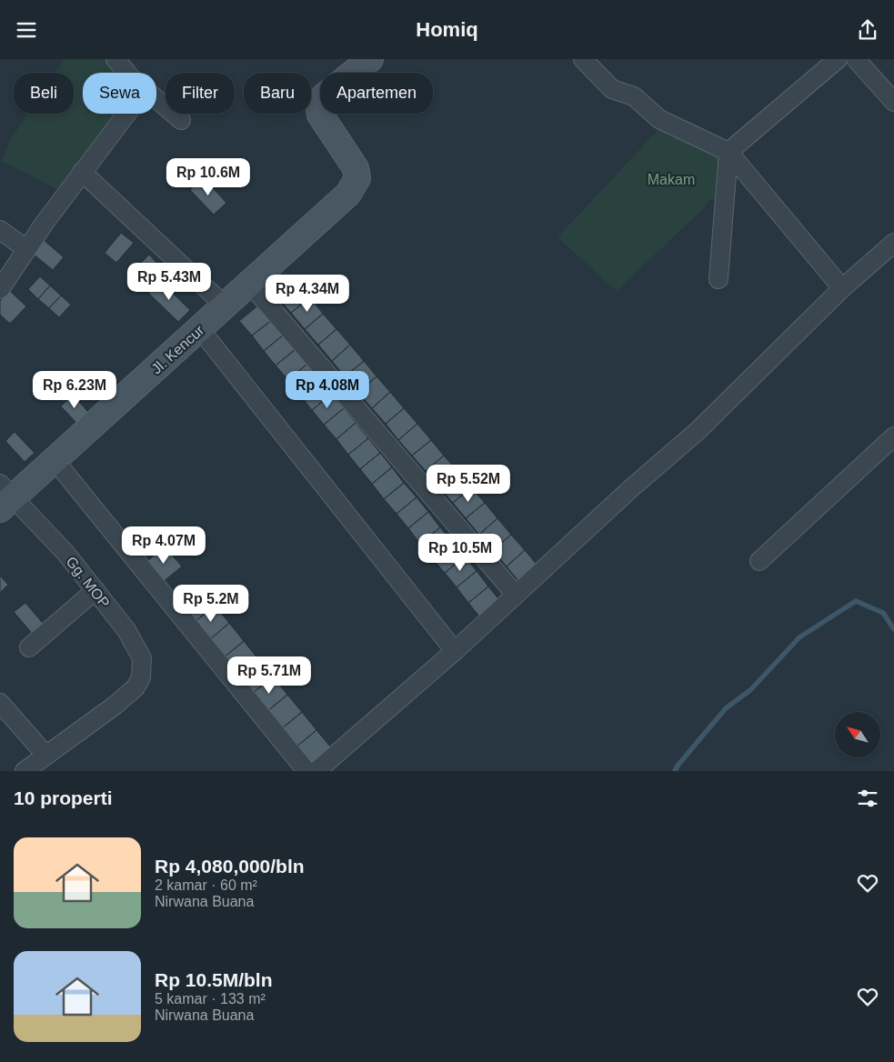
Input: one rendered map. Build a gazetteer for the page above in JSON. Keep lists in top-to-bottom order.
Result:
{
  "streets": {
    "street": ["Jl. Kencur", "Gg. MOP"]
  },
  "crossings": [
    ["Jl. Kencur", "Gg. MOP"]
  ],
  "parks": ["Makam"],
  "north": "top left",
  "page": {
    "header": "Homiq",
    "chip": [
      "Beli",
      "Sewa",
      "Filter",
      "Baru",
      "Apartemen"
    ],
    "price": [
      "Rp 10.6M",
      "Rp 5.43M",
      "Rp 4.34M",
      "Rp 6.23M",
      "Rp 4.08M",
      "Rp 5.52M",
      "Rp 4.07M",
      "Rp 10.5M",
      "Rp 5.2M",
      "Rp 5.71M"
    ],
    "heading": "10 properti",
    "list": [
      {
        "name": "Rp 4,080,000/bln",
        "note": "2 kamar · 60 m² · Nirwana Buana"
      },
      {
        "name": "Rp 10.5M/bln",
        "note": "5 kamar · 133 m² · Nirwana Buana"
      }
    ]
  }
}
